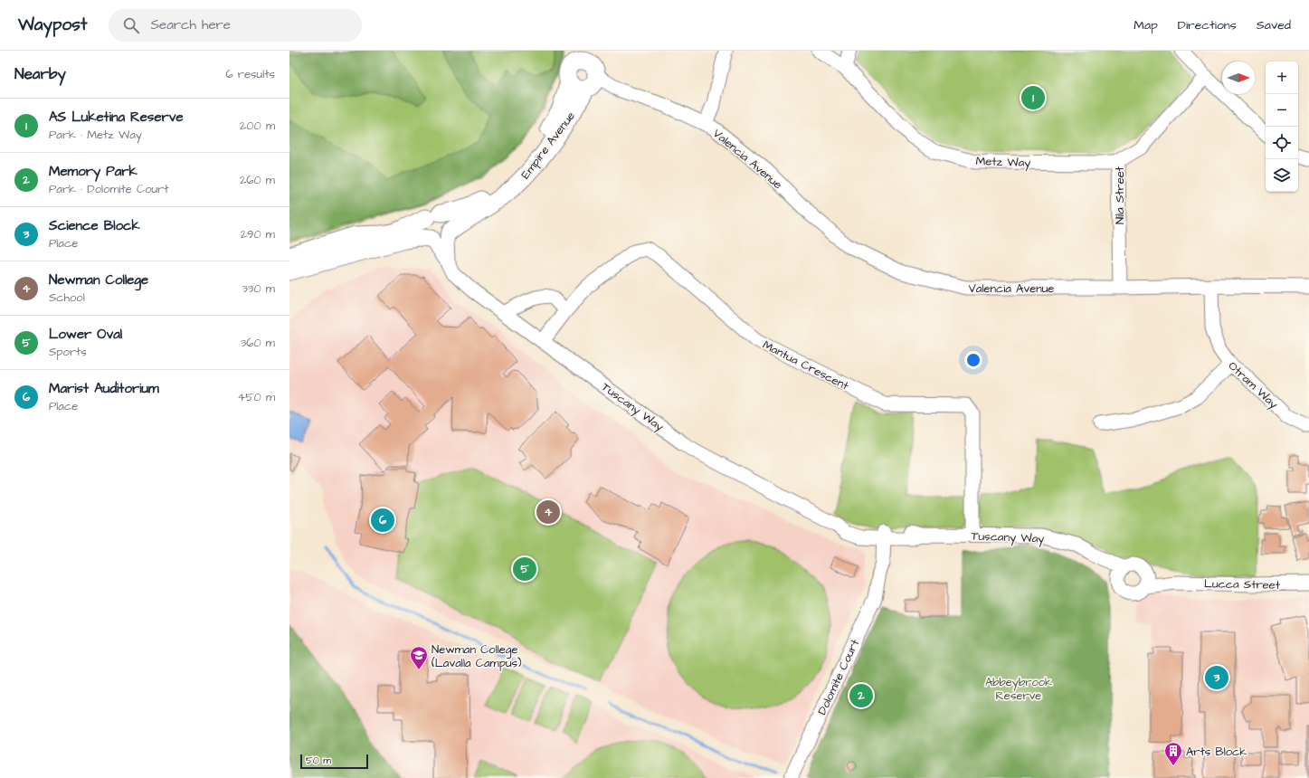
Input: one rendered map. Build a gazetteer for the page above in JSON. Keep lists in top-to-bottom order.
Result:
{
  "streets": {
    "main road": ["Empire Avenue"],
    "street": [
      "Valencia Avenue",
      "Metz Way",
      "Nila Street",
      "Mantua Crescent",
      "Otram Way",
      "Tuscany Way",
      "Lucca Street",
      "Dolomite Court"
    ]
  },
  "crossings": [
    ["Empire Avenue", "Valencia Avenue"],
    ["Empire Avenue", "Tuscany Way"],
    ["Valencia Avenue", "Nila Street"],
    ["Valencia Avenue", "Otram Way"],
    ["Metz Way", "Nila Street"],
    ["Mantua Crescent", "Tuscany Way"],
    ["Tuscany Way", "Lucca Street"],
    ["Tuscany Way", "Dolomite Court"]
  ],
  "parks": ["Abbeybrook Reserve"],
  "places": {
    "school or university": ["Newman College (Lavalla Campus)"],
    "building": ["Arts Block"]
  },
  "scale_bar": "50 m",
  "north": "right",
  "page": {
    "header": "Waypost",
    "search": "Search here",
    "nav": ["Map", "Directions", "Saved"],
    "heading": ["Nearby", "6 results"],
    "map_buttons": ["+", "−"],
    "pins": [
      "1",
      "4",
      "6",
      "5",
      "3",
      "2"
    ],
    "list": [
      {
        "mark": "1",
        "name": "AS Luketina Reserve",
        "note": "Park · Metz Way",
        "value": "200 m"
      },
      {
        "mark": "2",
        "name": "Memory Park",
        "note": "Park · Dolomite Court",
        "value": "260 m"
      },
      {
        "mark": "3",
        "name": "Science Block",
        "note": "Place",
        "value": "290 m"
      },
      {
        "mark": "4",
        "name": "Newman College",
        "note": "School",
        "value": "330 m"
      },
      {
        "mark": "5",
        "name": "Lower Oval",
        "note": "Sports",
        "value": "360 m"
      },
      {
        "mark": "6",
        "name": "Marist Auditorium",
        "note": "Place",
        "value": "450 m"
      }
    ],
    "scale": "50 m"
  }
}
